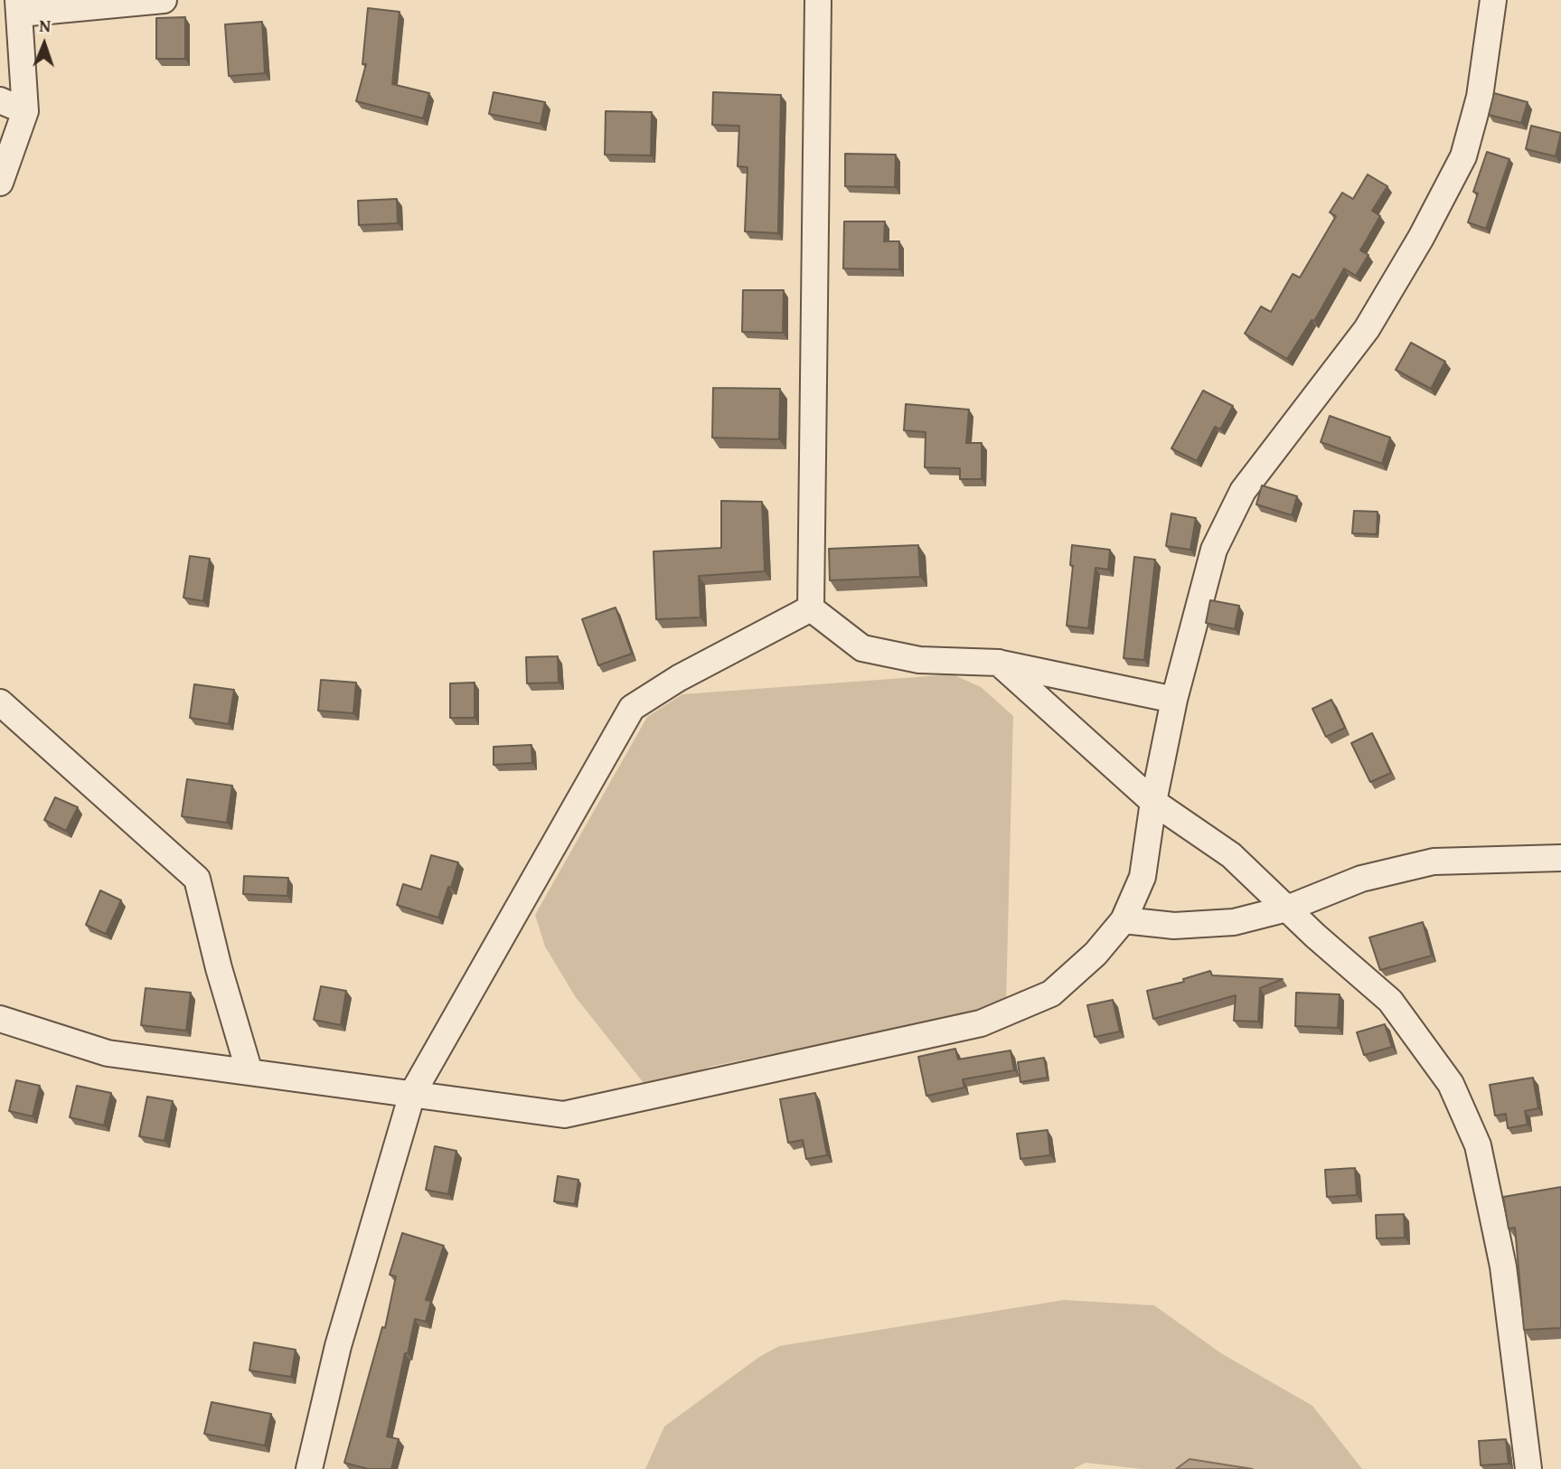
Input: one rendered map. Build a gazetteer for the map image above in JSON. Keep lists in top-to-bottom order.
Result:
{
  "north": "top"
}
